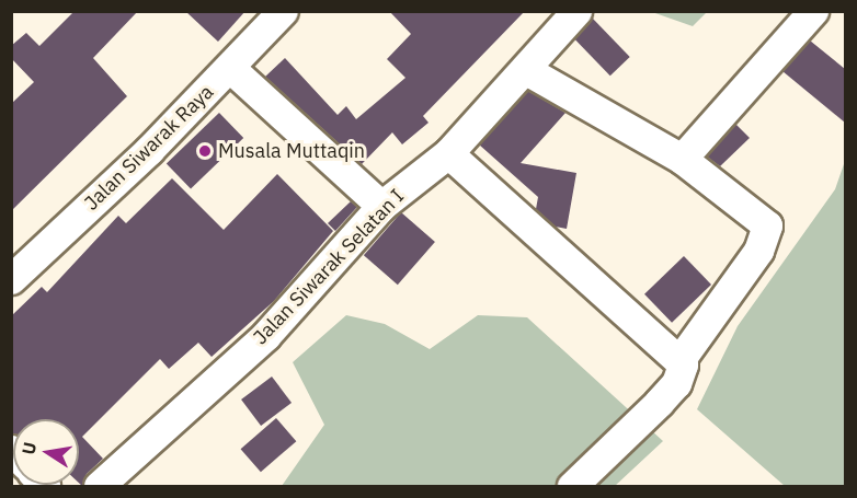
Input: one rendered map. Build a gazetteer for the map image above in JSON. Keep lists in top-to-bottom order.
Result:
{
  "streets": {
    "street": ["Jalan Siwarak Raya", "Jalan Siwarak Selatan I"]
  },
  "places": ["Musala Muttaqin"],
  "north": "left"
}
